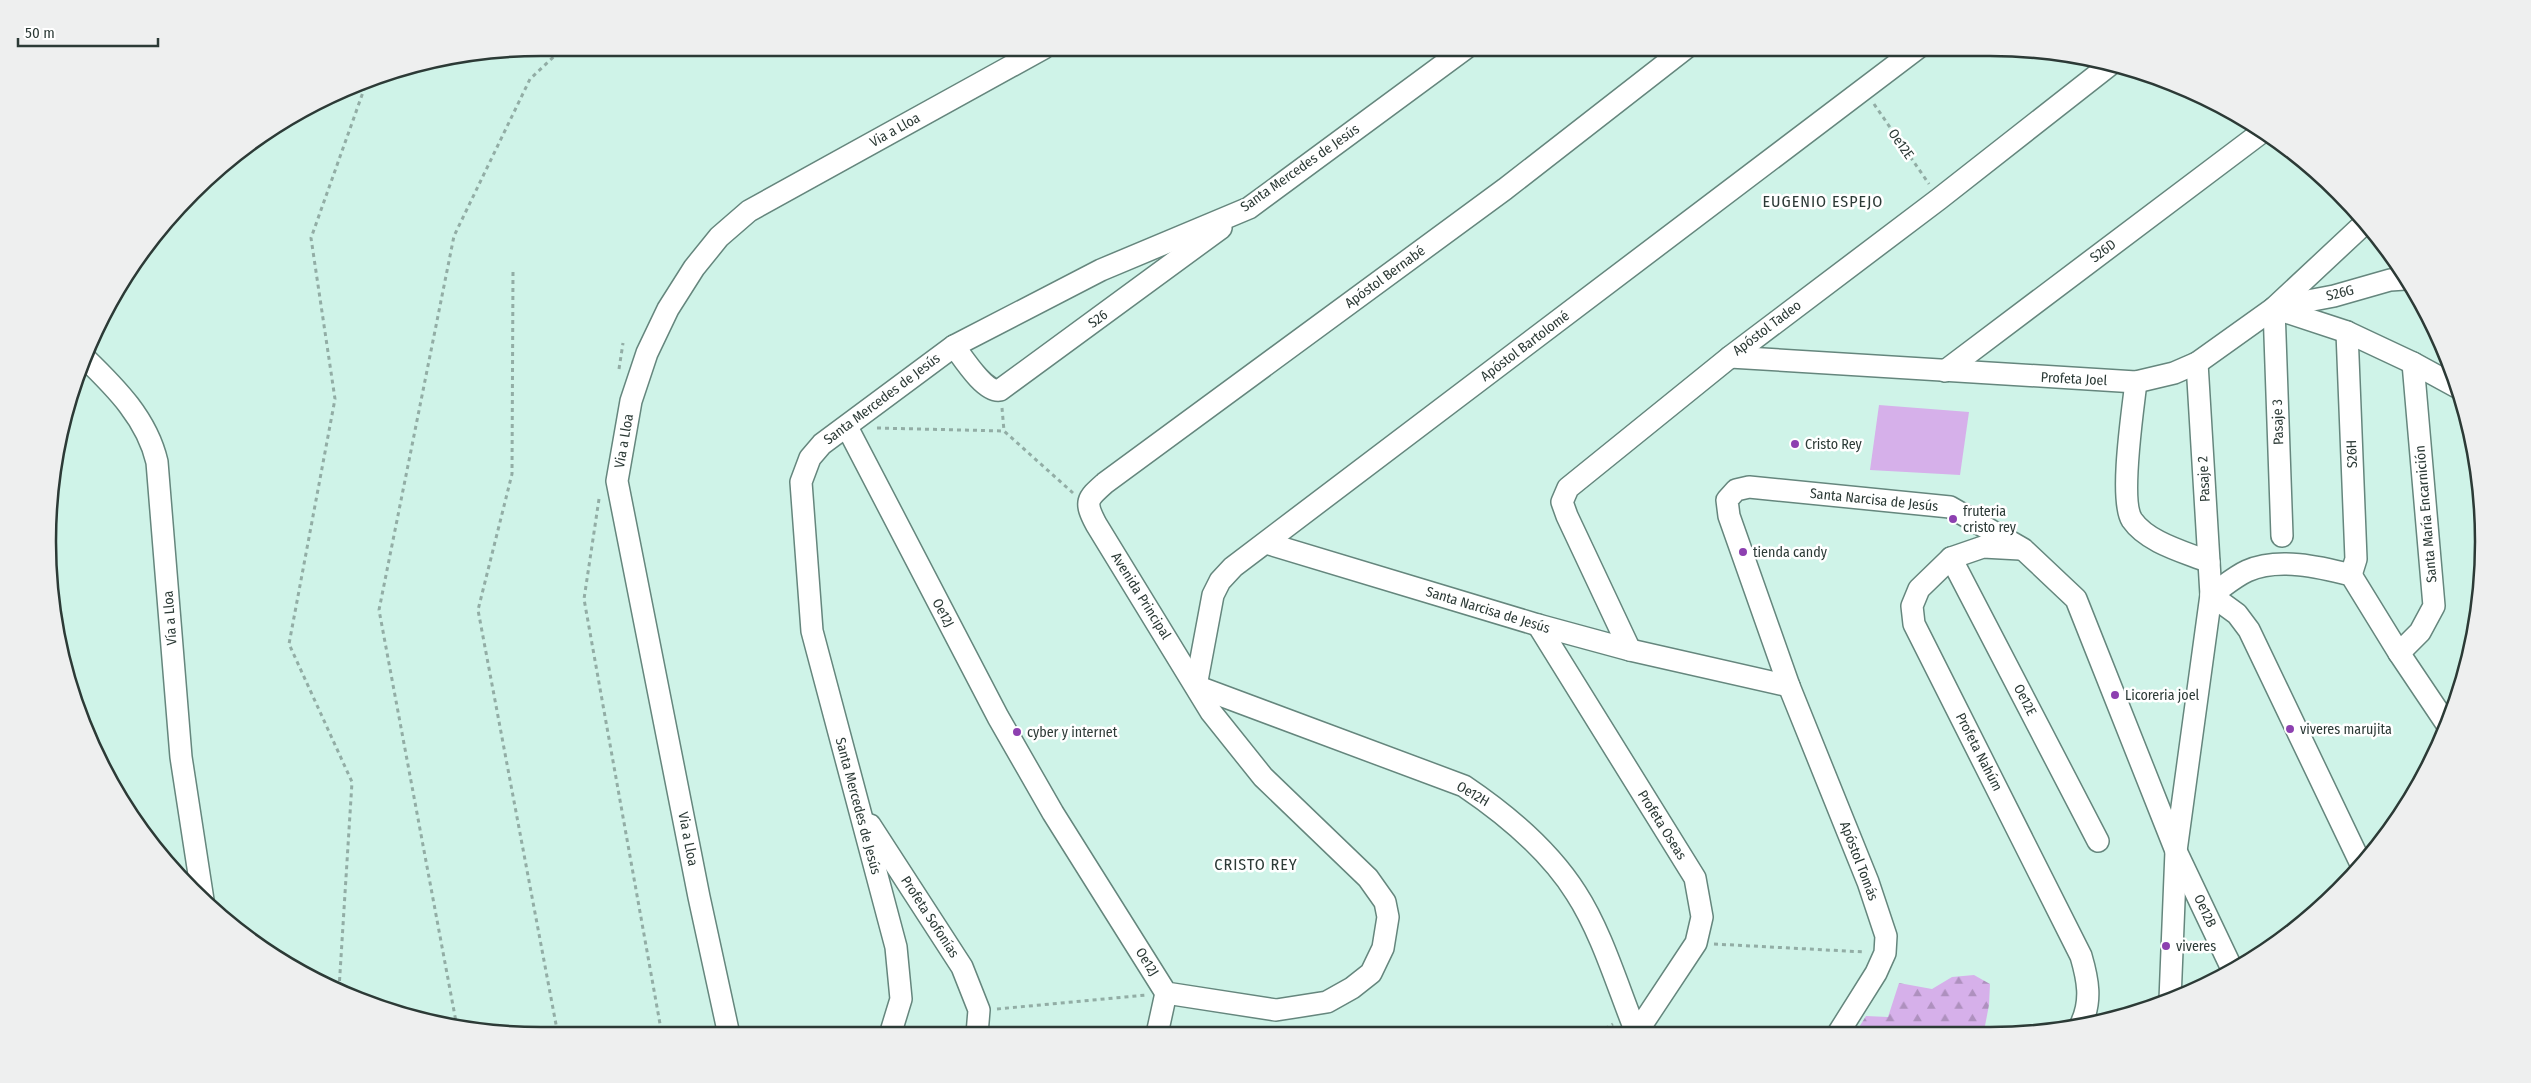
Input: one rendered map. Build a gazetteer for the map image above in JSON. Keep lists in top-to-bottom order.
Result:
{
  "streets": {
    "street": [
      "Via a Lloa",
      "Oe12E",
      "Santa Mercedes de Jesús",
      "S26D",
      "Apóstol Bernabé",
      "S26G",
      "S26",
      "Apóstol Tadeo",
      "Apóstol Bartolomé",
      "Profeta Joel",
      "Pasaje 3",
      "S26H",
      "Pasaje 2",
      "Santa Narcisa de Jesús",
      "Santa María Encarnición",
      "Avenida Principal",
      "Oe12J",
      "Vía a Lloa",
      "Profeta Nahúm",
      "Oe12H",
      "Profeta Oseas",
      "Apóstol Tomás",
      "Oe12B",
      "Profeta Sofonías"
    ]
  },
  "crossings": [
    ["Oe12E", "Apóstol Tadeo"],
    ["Oe12E", "Apóstol Bartolomé"],
    ["Oe12E", "Profeta Nahúm"],
    ["Santa Mercedes de Jesús", "S26"],
    ["Santa Mercedes de Jesús", "Oe12J"],
    ["Santa Mercedes de Jesús", "Profeta Sofonías"],
    ["S26D", "Profeta Joel"],
    ["Apóstol Bernabé", "Avenida Principal"],
    ["S26G", "Profeta Joel"],
    ["S26G", "Pasaje 3"],
    ["Apóstol Tadeo", "Profeta Joel"],
    ["Apóstol Tadeo", "Santa Narcisa de Jesús"],
    ["Apóstol Bartolomé", "Santa Narcisa de Jesús"],
    ["Apóstol Bartolomé", "Avenida Principal"],
    ["Apóstol Bartolomé", "Oe12H"],
    ["Profeta Joel", "Pasaje 3"],
    ["Profeta Joel", "Pasaje 2"],
    ["Santa Narcisa de Jesús", "Profeta Nahúm"],
    ["Santa Narcisa de Jesús", "Profeta Oseas"],
    ["Santa Narcisa de Jesús", "Apóstol Tomás"],
    ["Santa Narcisa de Jesús", "Oe12B"],
    ["Avenida Principal", "Oe12H"]
  ],
  "districts": ["EUGENIO ESPEJO", "CRISTO REY"],
  "places": [
    "Cristo Rey",
    "fruteria cristo rey",
    "tienda candy",
    "Licoreria joel",
    "viveres marujita",
    "cyber y internet",
    "viveres"
  ],
  "scale_bar": "50 m"
}
